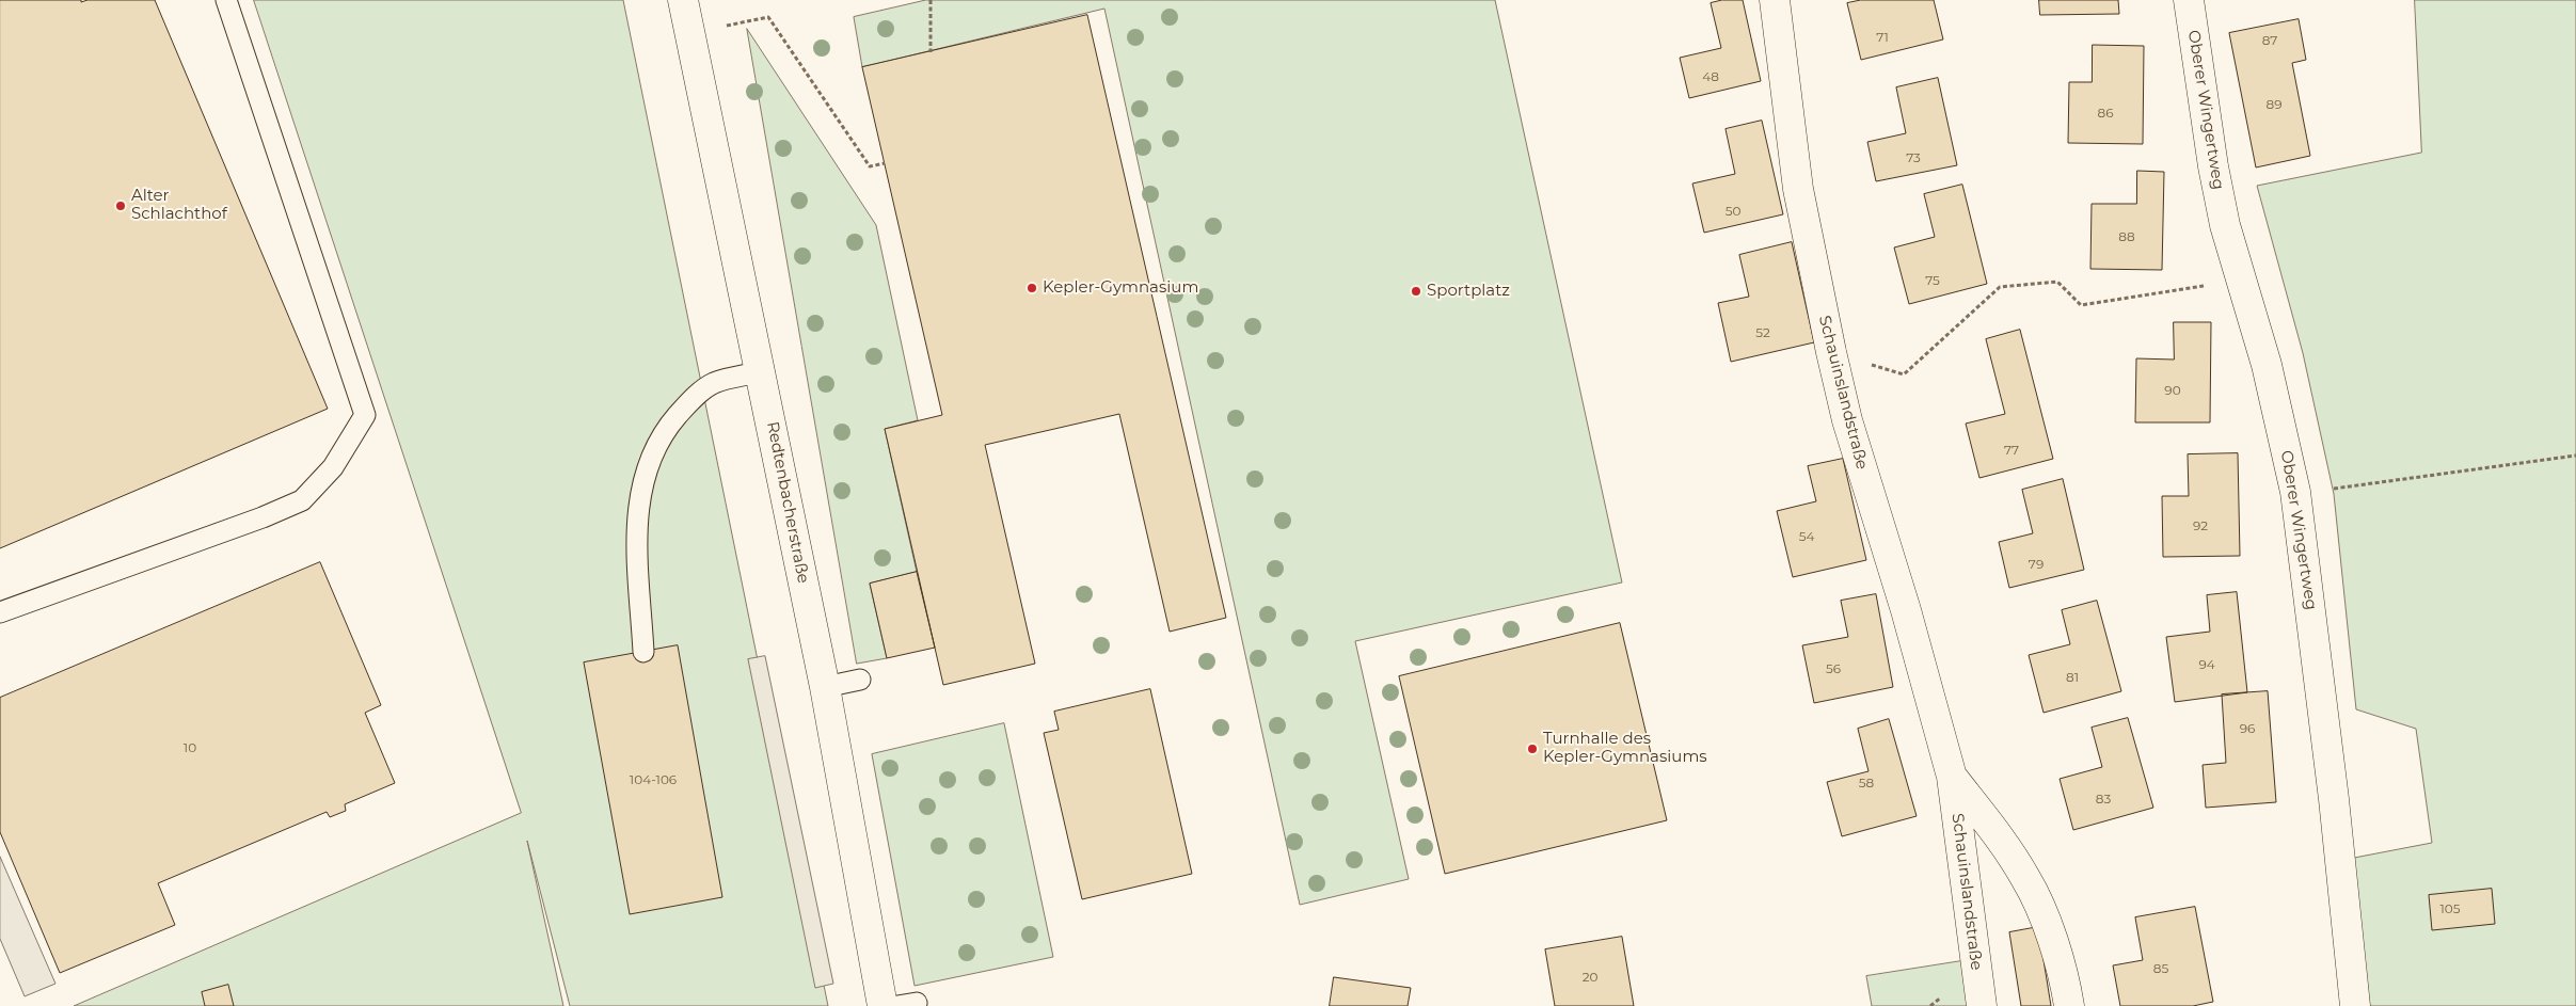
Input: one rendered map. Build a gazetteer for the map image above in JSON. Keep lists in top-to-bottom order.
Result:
{
  "streets": {
    "street": ["Oberer Wingertweg", "Schauinslandstraße", "Redtenbacherstraße"]
  },
  "places": [
    "Alter Schlachthof",
    "Kepler-Gymnasium",
    "Sportplatz",
    "Turnhalle des Kepler-Gymnasiums"
  ],
  "house_numbers": [
    "71",
    "87",
    "48",
    "89",
    "86",
    "73",
    "50",
    "88",
    "75",
    "52",
    "90",
    "77",
    "92",
    "54",
    "79",
    "94",
    "56",
    "81",
    "96",
    "10",
    "104-106",
    "58",
    "83",
    "105",
    "85",
    "20"
  ]
}
